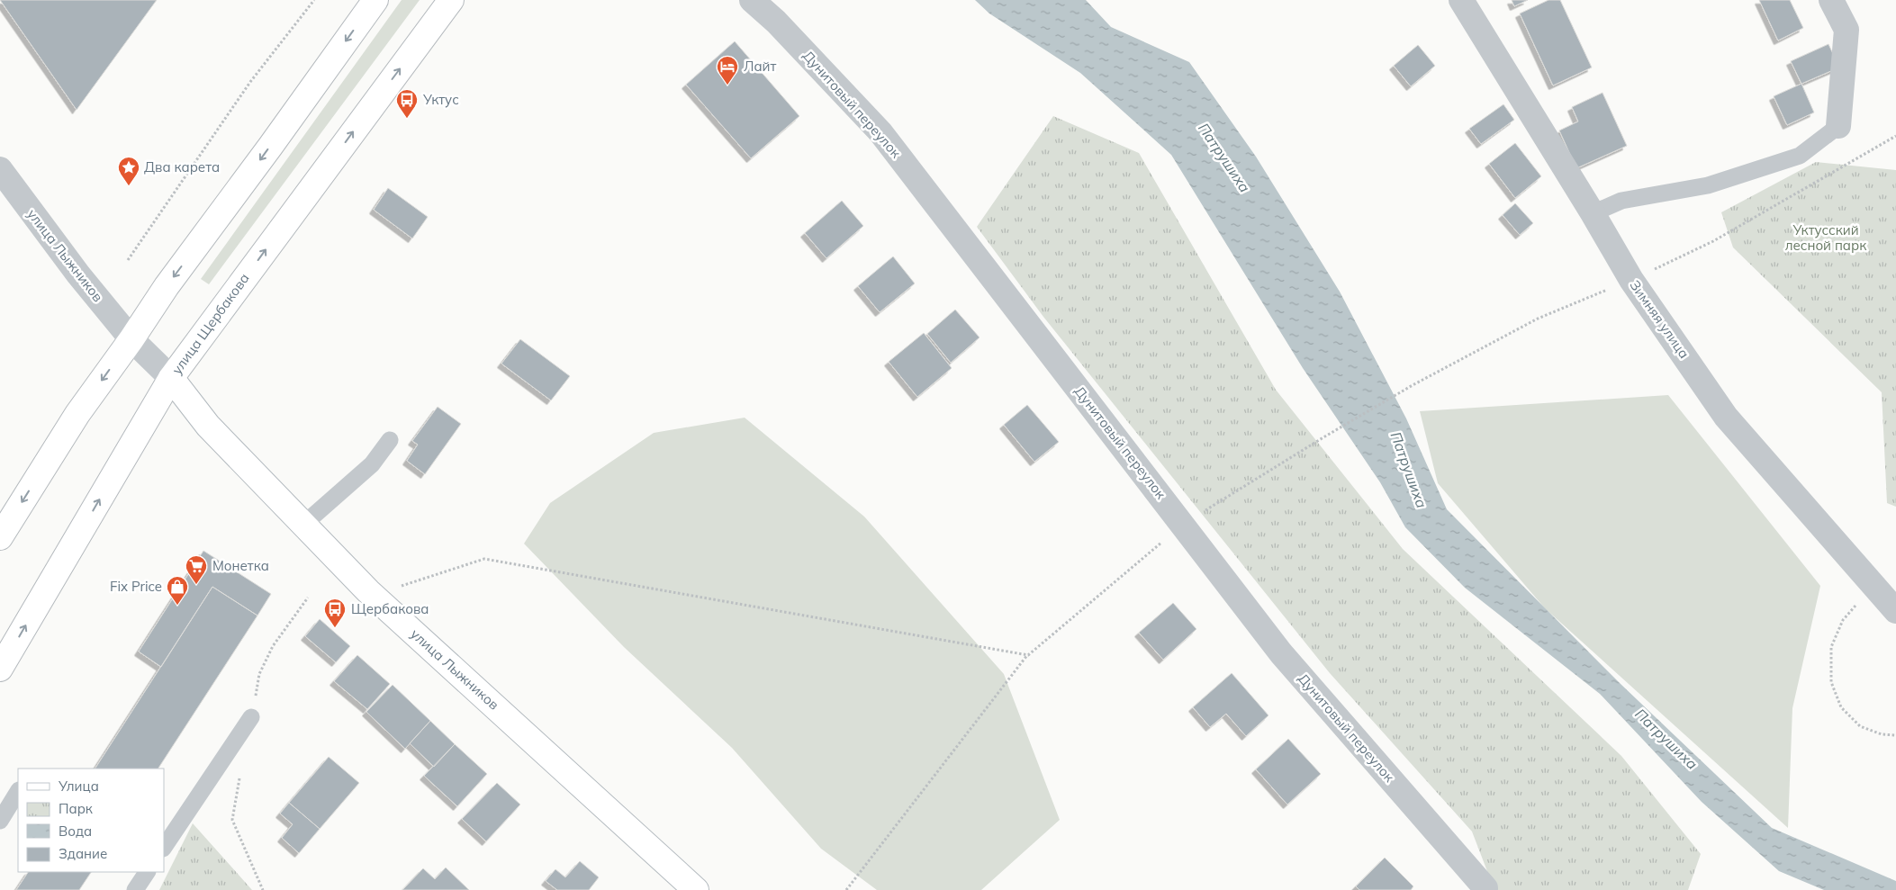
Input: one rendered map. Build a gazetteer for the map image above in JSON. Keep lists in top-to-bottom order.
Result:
{
  "streets": {
    "main road": ["улица Лыжников", "улица Щербакова"],
    "street": ["Дунитовый переулок", "Зимняя улица"]
  },
  "crossings": [
    ["улица Лыжников", "улица Щербакова"]
  ],
  "water": ["Патрушиха"],
  "parks": ["Уктусский лесной парк"],
  "places": {
    "hotel": ["Лайт"],
    "bus stop": ["Уктус", "Щербакова"],
    "place": ["Два карета"],
    "supermarket": ["Монетка"],
    "shop": ["Fix Price"]
  },
  "legend": [
    "Улица",
    "Парк",
    "Вода",
    "Здание"
  ]
}
